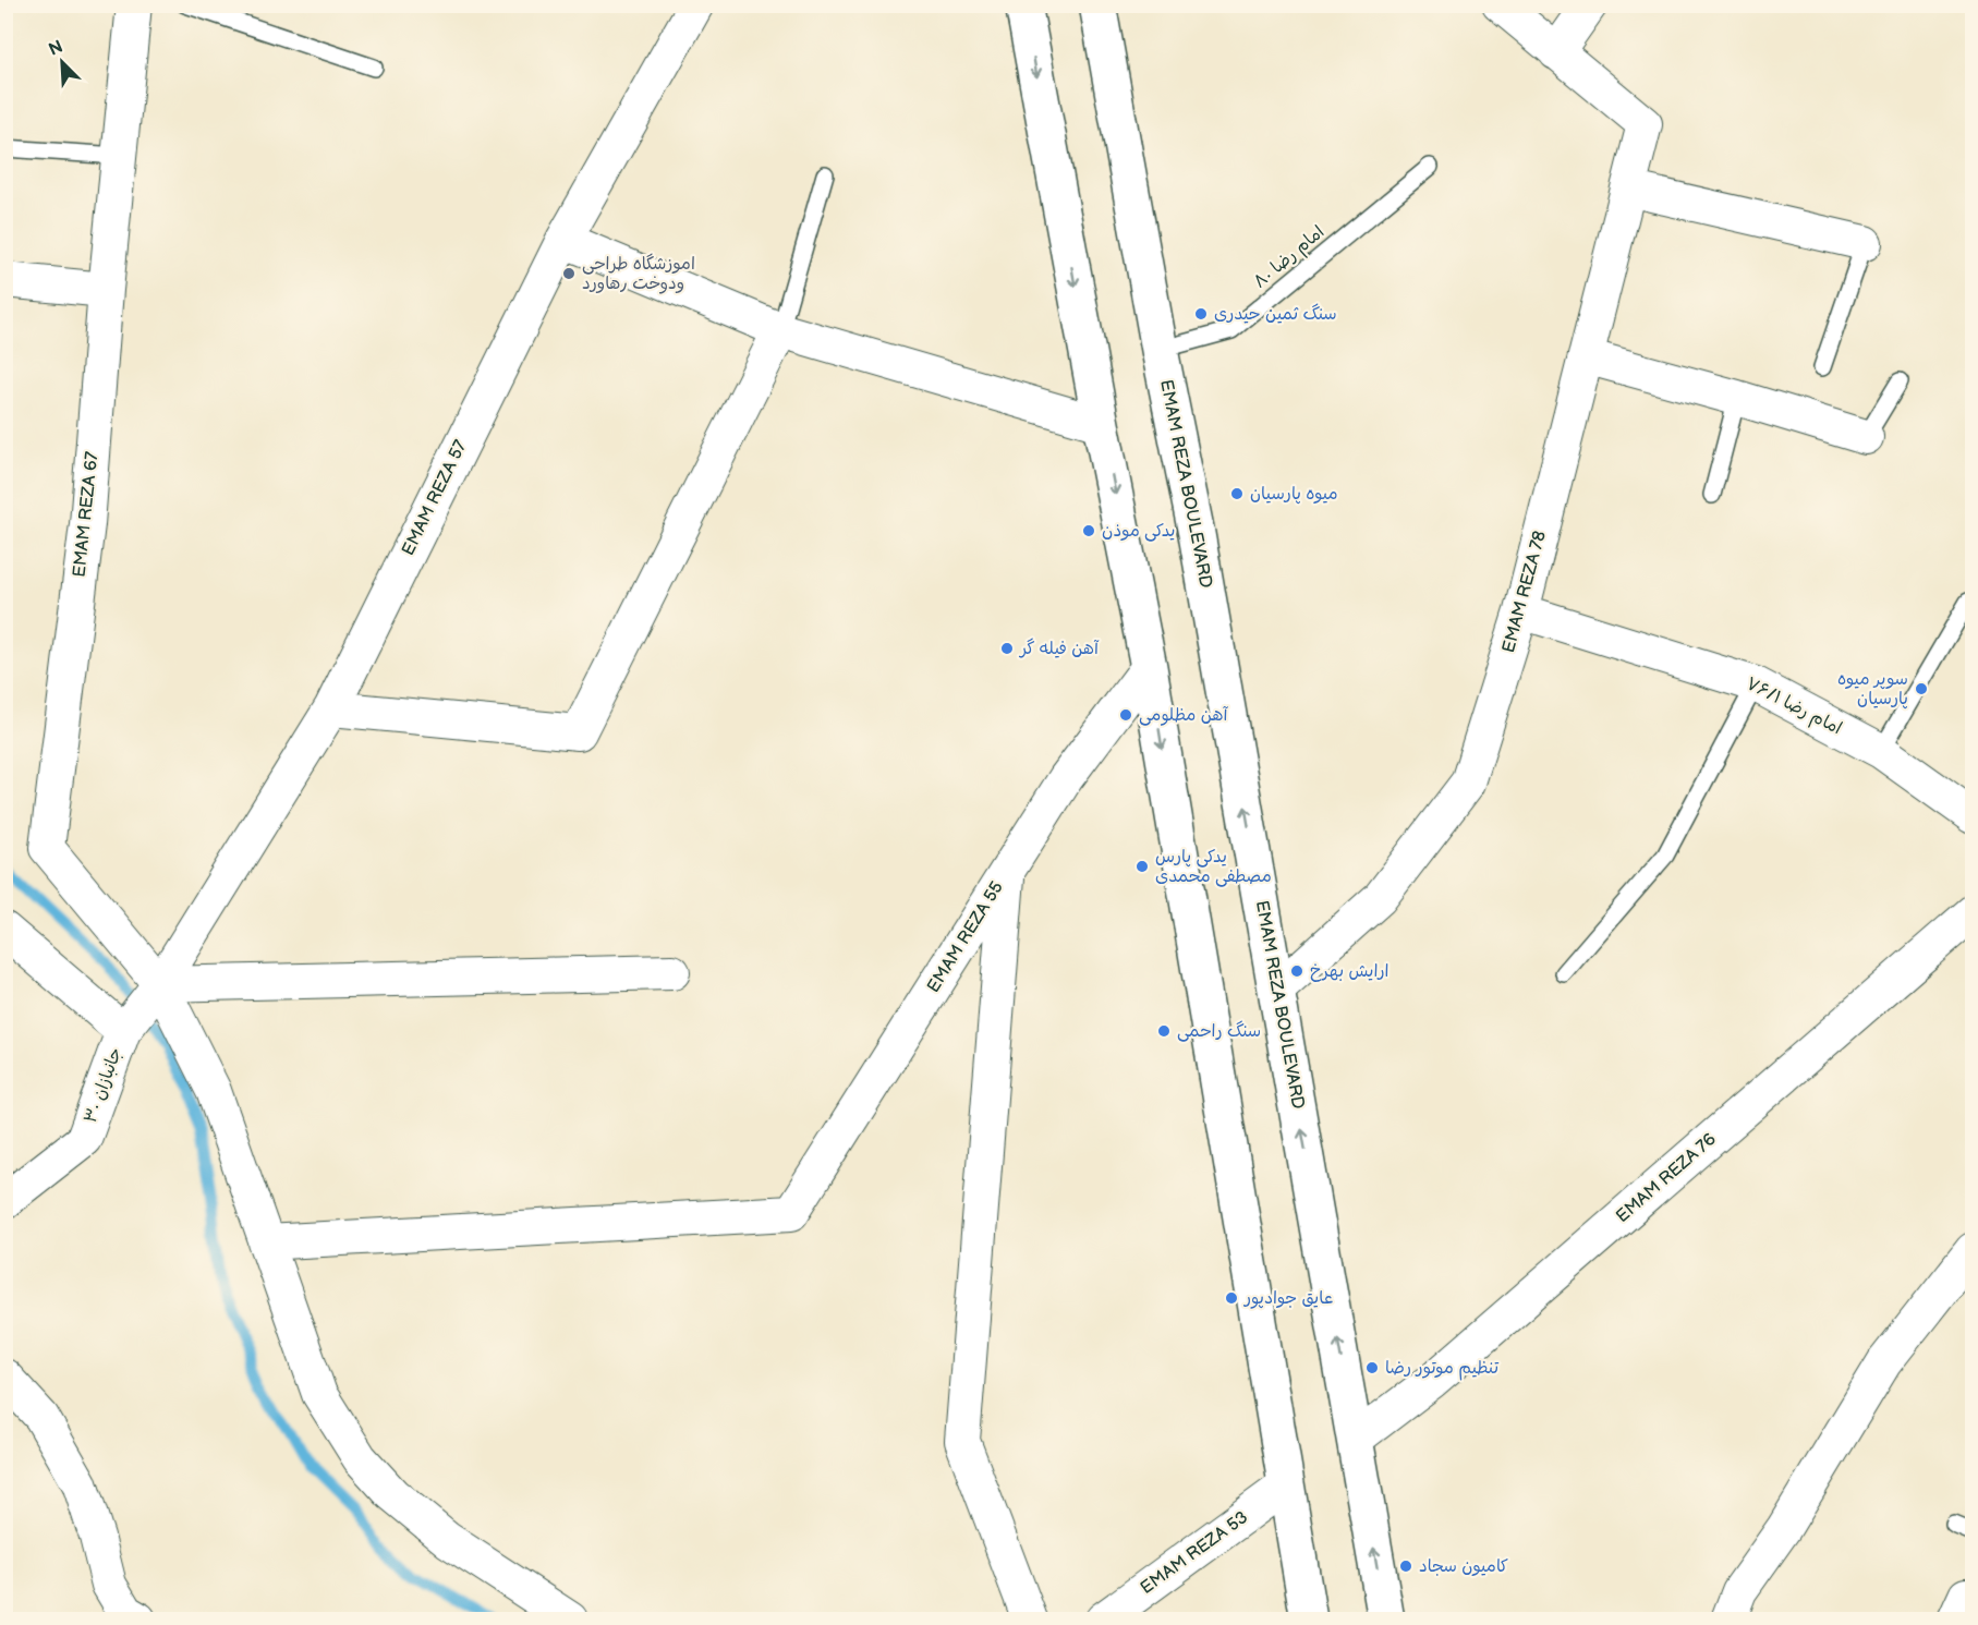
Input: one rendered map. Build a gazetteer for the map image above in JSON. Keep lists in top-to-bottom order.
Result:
{
  "streets": {
    "main road": ["EMAM REZA BOULEVARD"],
    "street": [
      "EMAM REZA 57",
      "EMAM REZA 67",
      "EMAM REZA 78",
      "امام رضا ۷۶/۱",
      "EMAM REZA 55",
      "جانبازان ۳۰",
      "EMAM REZA 76",
      "EMAM REZA 53"
    ],
    "lane": ["امام رضا ۸۰"]
  },
  "crossings": [
    ["امام رضا ۸۰", "EMAM REZA BOULEVARD"],
    ["EMAM REZA BOULEVARD", "EMAM REZA 78"],
    ["EMAM REZA BOULEVARD", "EMAM REZA 76"],
    ["EMAM REZA 57", "EMAM REZA 67"],
    ["EMAM REZA 57", "جانبازان ۳۰"],
    ["EMAM REZA 67", "EMAM REZA 55"],
    ["EMAM REZA 67", "جانبازان ۳۰"],
    ["EMAM REZA 78", "امام رضا ۷۶/۱"]
  ],
  "places": [
    "اموزشگاه طراحی ودوخت رهاورد",
    "سنگ ثمین حیدری",
    "میوه پارسیان",
    "یدکی موذن",
    "آهن فیله گر",
    "سوپر میوه پارسیان",
    "آهن مظلومی",
    "یدکی پارس مصطفی محمدی",
    "ارایش بهرخ",
    "سنگ راحمی",
    "عایق جوادپور",
    "تنظیم موتور رضا",
    "کامیون سجاد"
  ],
  "north": "top left"
}
